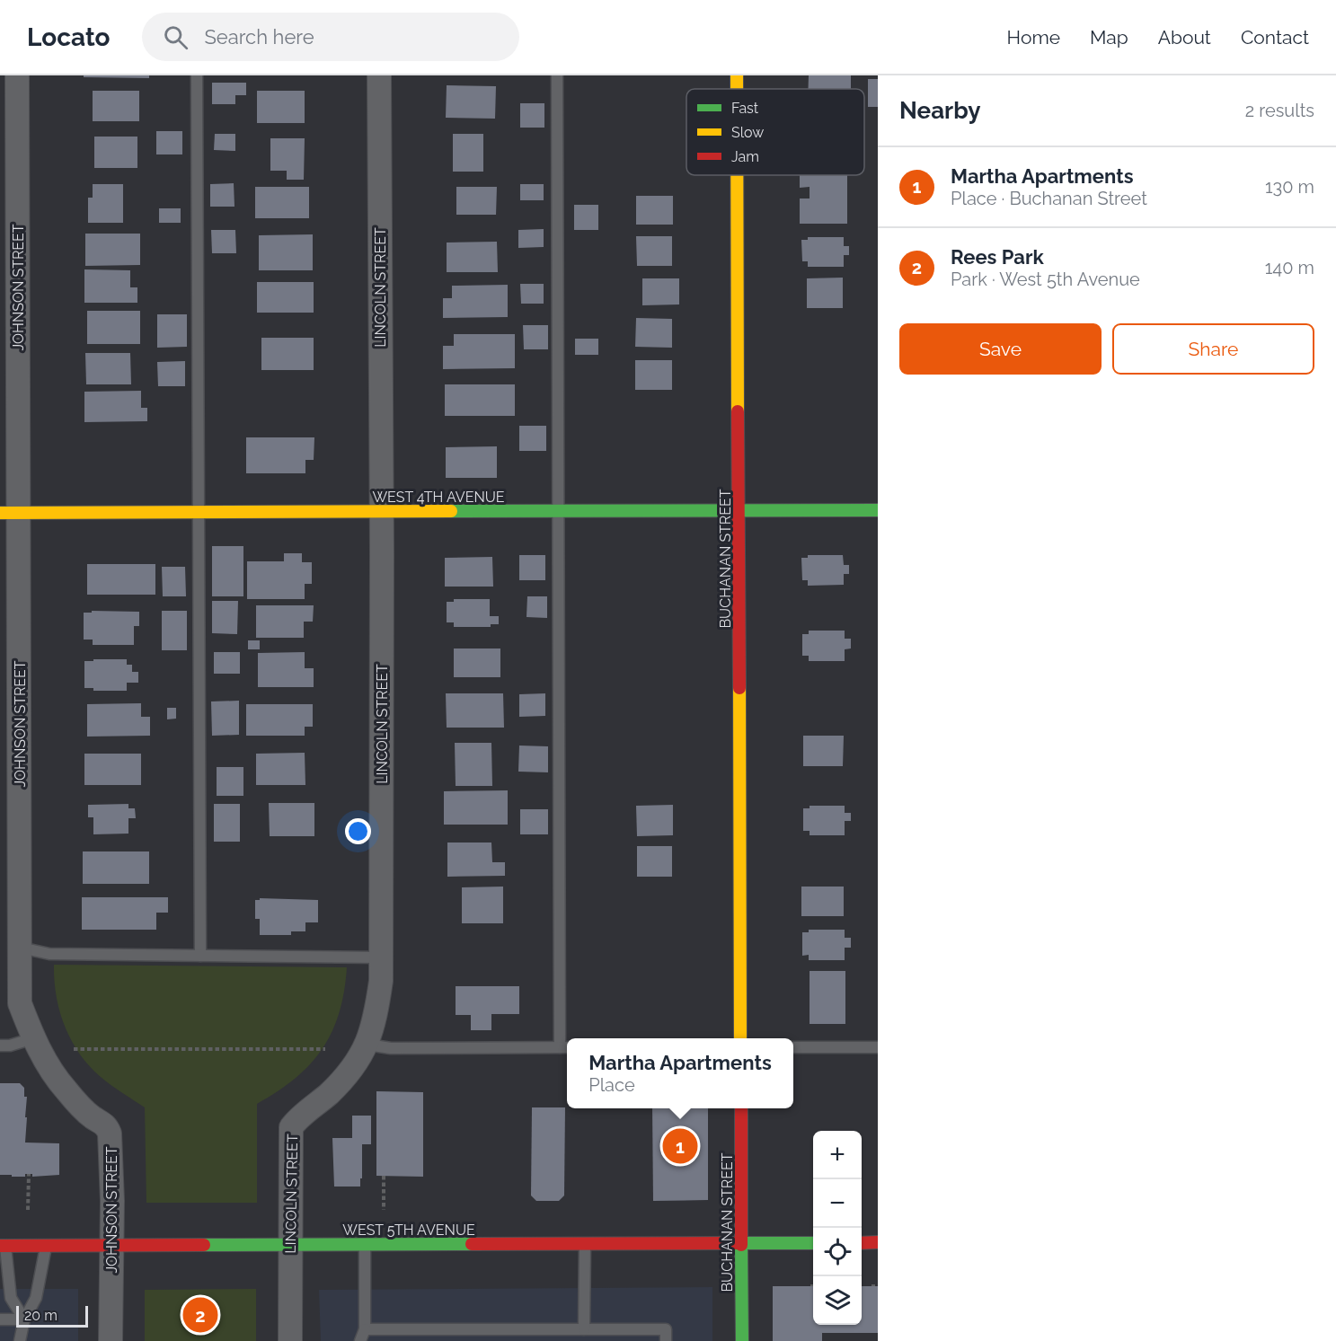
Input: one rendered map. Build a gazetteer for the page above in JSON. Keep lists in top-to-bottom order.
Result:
{
  "streets": {
    "main road": ["WEST 4TH AVENUE", "BUCHANAN STREET", "WEST 5TH AVENUE"],
    "street": ["JOHNSON STREET", "LINCOLN STREET"]
  },
  "crossings": [
    ["JOHNSON STREET", "WEST 4TH AVENUE"],
    ["JOHNSON STREET", "WEST 5TH AVENUE"],
    ["LINCOLN STREET", "WEST 4TH AVENUE"],
    ["LINCOLN STREET", "WEST 5TH AVENUE"],
    ["WEST 4TH AVENUE", "BUCHANAN STREET"],
    ["BUCHANAN STREET", "WEST 5TH AVENUE"]
  ],
  "legend": ["Fast", "Slow", "Jam"],
  "scale_bar": "20 m",
  "page": {
    "header": "Locato",
    "search": "Search here",
    "nav": [
      "Home",
      "Map",
      "About",
      "Contact"
    ],
    "heading": ["Nearby", "2 results"],
    "list": [
      {
        "mark": "1",
        "name": "Martha Apartments",
        "note": "Place · Buchanan Street",
        "value": "130 m"
      },
      {
        "mark": "2",
        "name": "Rees Park",
        "note": "Park · West 5th Avenue",
        "value": "140 m"
      }
    ],
    "buttons": ["Save", "Share"],
    "popup": ["Martha Apartments", "Place"],
    "pins": ["1", "2"],
    "map_buttons": ["+", "−"],
    "scale": "20 m"
  }
}
